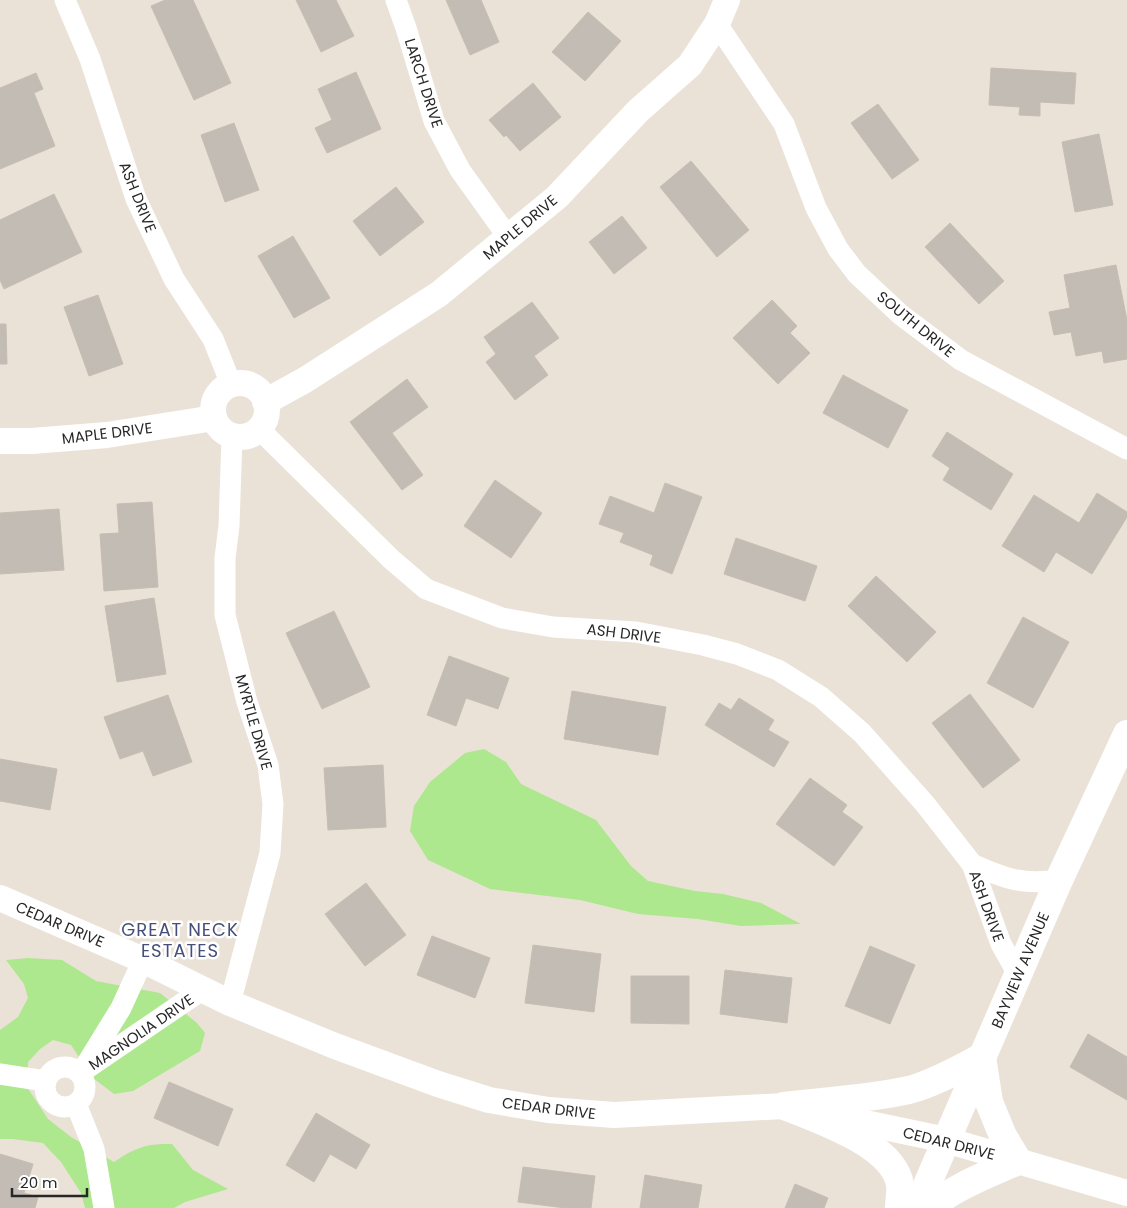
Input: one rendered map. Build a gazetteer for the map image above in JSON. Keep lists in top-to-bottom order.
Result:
{
  "streets": {
    "main road": ["BAYVIEW AVENUE"],
    "street": [
      "LARCH DRIVE",
      "ASH DRIVE",
      "MAPLE DRIVE",
      "SOUTH DRIVE",
      "MYRTLE DRIVE",
      "CEDAR DRIVE",
      "MAGNOLIA DRIVE"
    ]
  },
  "crossings": [
    ["LARCH DRIVE", "MAPLE DRIVE"],
    ["ASH DRIVE", "MAPLE DRIVE"],
    ["ASH DRIVE", "MYRTLE DRIVE"],
    ["ASH DRIVE", "BAYVIEW AVENUE"],
    ["MAPLE DRIVE", "SOUTH DRIVE"],
    ["MAPLE DRIVE", "MYRTLE DRIVE"],
    ["MYRTLE DRIVE", "CEDAR DRIVE"],
    ["CEDAR DRIVE", "BAYVIEW AVENUE"],
    ["CEDAR DRIVE", "MAGNOLIA DRIVE"]
  ],
  "districts": ["GREAT NECK ESTATES"],
  "scale_bar": "20 m"
}
